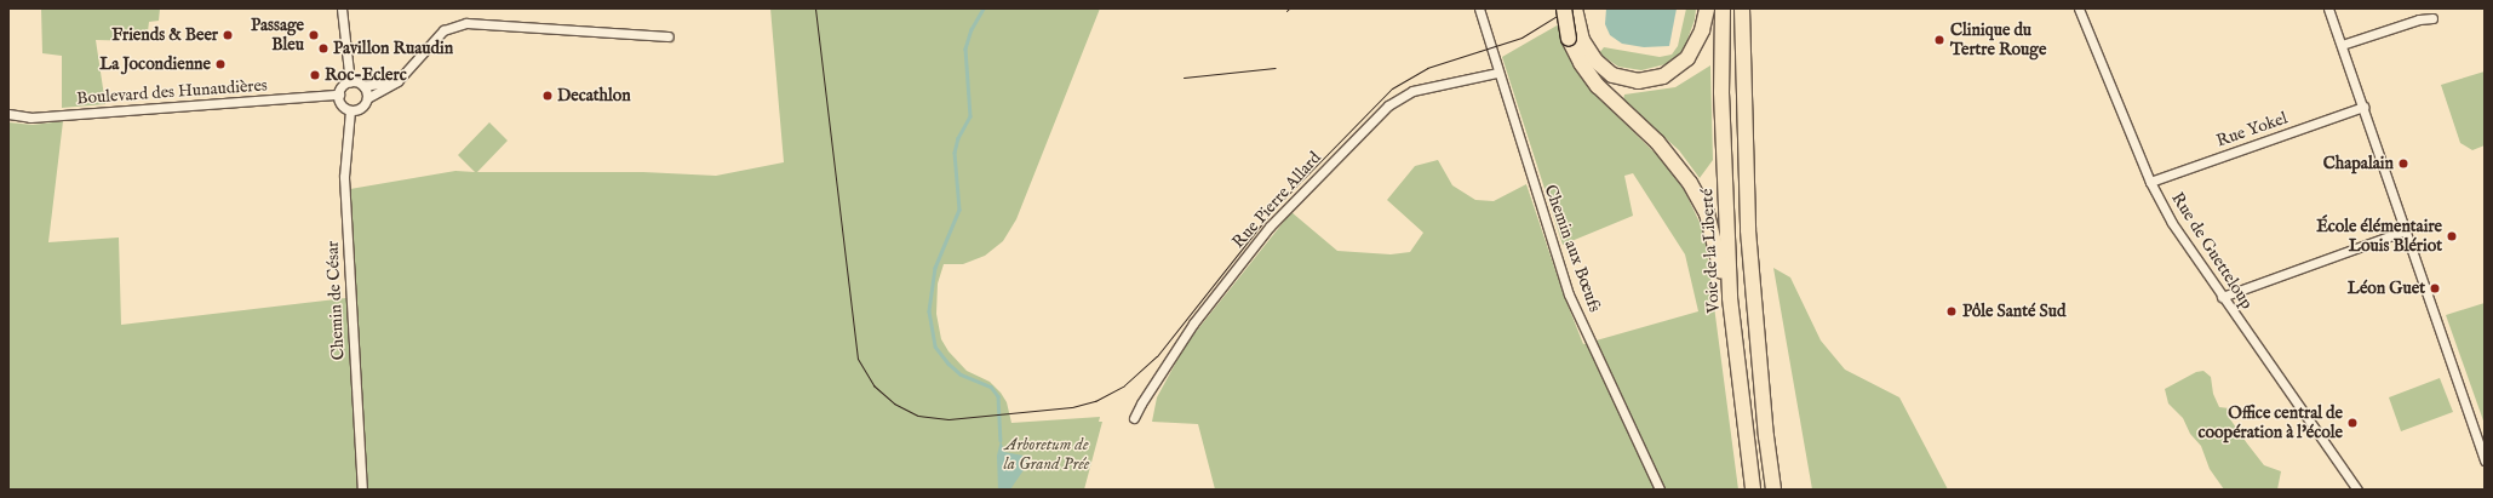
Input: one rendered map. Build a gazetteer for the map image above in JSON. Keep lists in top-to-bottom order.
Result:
{
  "streets": {
    "highway": ["Voie de la Liberté"],
    "street": [
      "Boulevard des Hunaudières",
      "Rue Yokel",
      "Rue Pierre Allard",
      "Chemin aux Bœufs",
      "Rue de Guetteloup",
      "Chemin de César"
    ]
  },
  "crossings": [
    ["Boulevard des Hunaudières", "Chemin de César"],
    ["Rue Yokel", "Rue de Guetteloup"],
    ["Rue Pierre Allard", "Chemin aux Bœufs"]
  ],
  "parks": ["Arboretum de la Grand Prée"],
  "places": [
    "Friends & Beer",
    "Passage Bleu",
    "Clinique du Tertre Rouge",
    "Pavillon Ruaudin",
    "La Jocondienne",
    "Roc-Eclerc",
    "Decathlon",
    "Chapalain",
    "École élémentaire Louis Blériot",
    "Léon Guet",
    "Pôle Santé Sud",
    "Office central de coopération à l'école"
  ]
}
